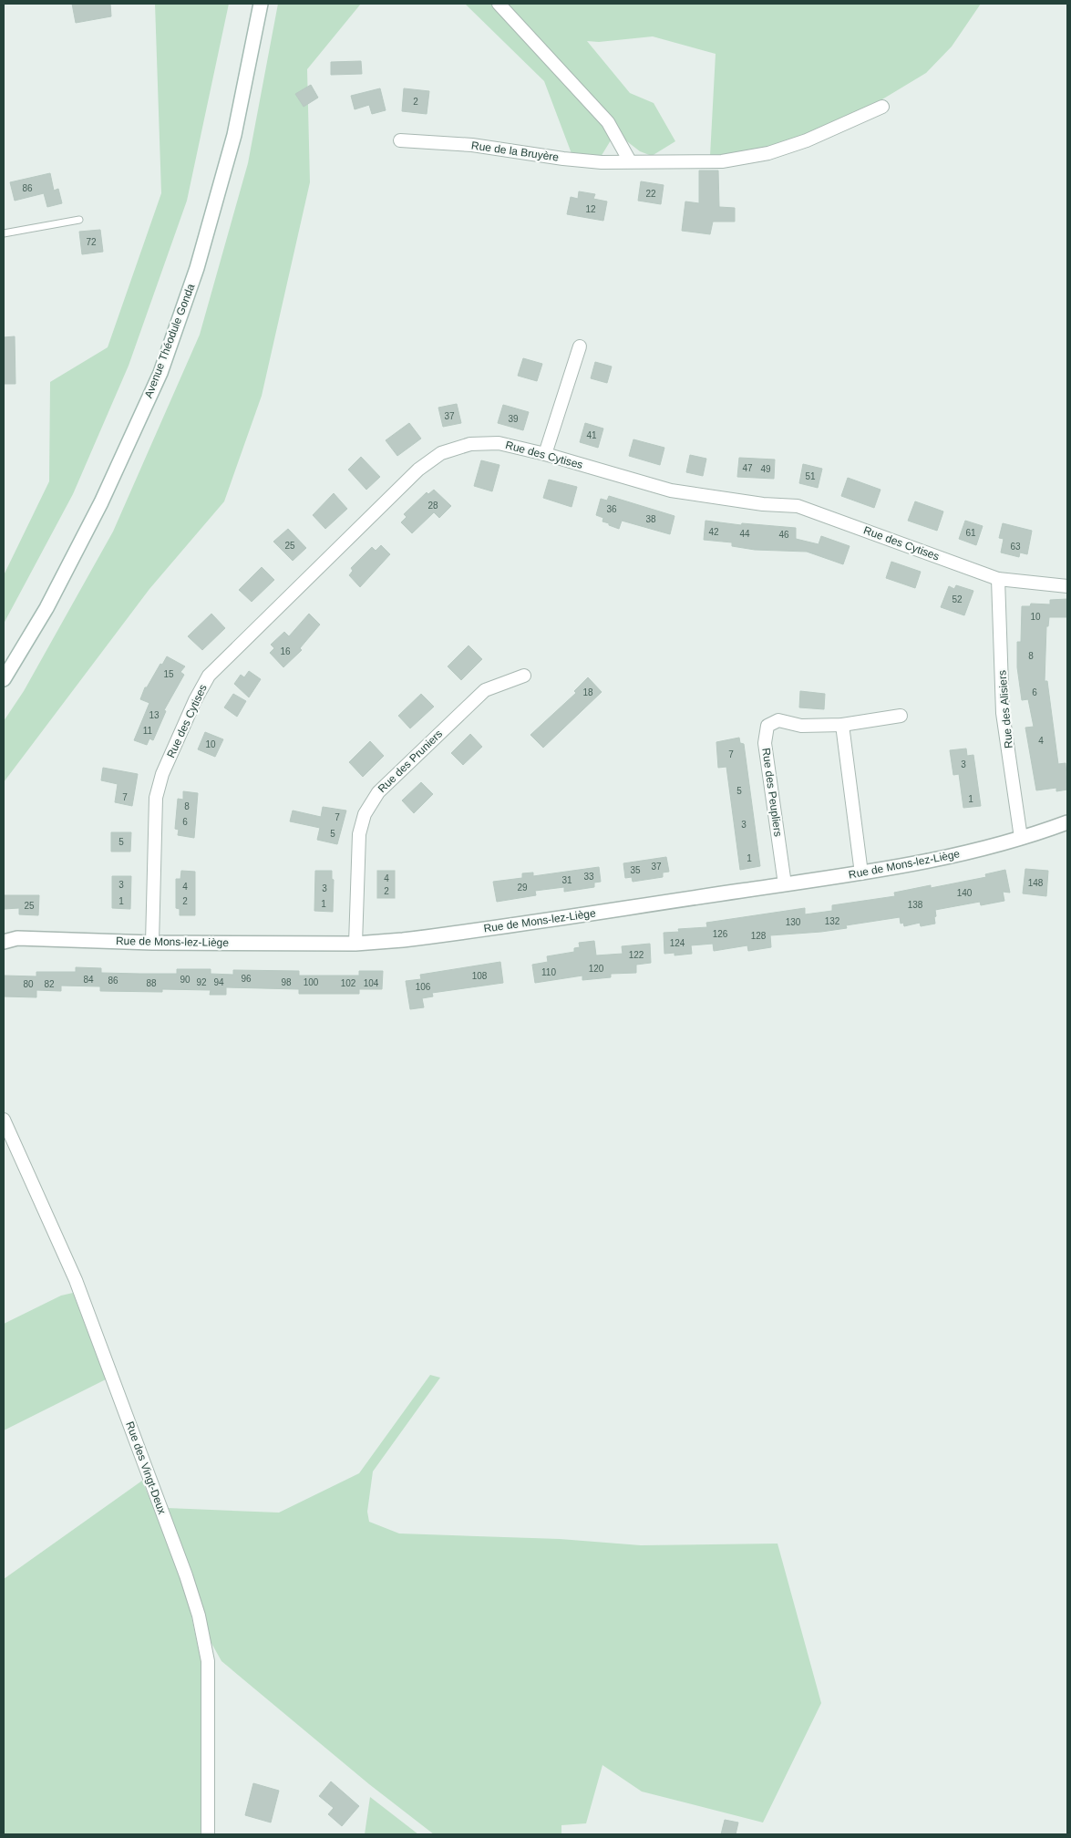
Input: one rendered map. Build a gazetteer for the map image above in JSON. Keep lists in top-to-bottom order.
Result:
{
  "streets": {
    "street": [
      "Rue de la Bruyère",
      "Avenue Théodule Gonda",
      "Rue des Cytises",
      "Rue des Alisiers",
      "Rue des Pruniers",
      "Rue des Peupliers",
      "Rue de Mons-lez-Liège",
      "Rue des Vingt-Deux"
    ]
  },
  "crossings": [
    ["Rue des Cytises", "Rue des Alisiers"],
    ["Rue des Cytises", "Rue de Mons-lez-Liège"],
    ["Rue des Alisiers", "Rue de Mons-lez-Liège"],
    ["Rue des Pruniers", "Rue de Mons-lez-Liège"],
    ["Rue des Peupliers", "Rue de Mons-lez-Liège"]
  ],
  "house_numbers": [
    "2",
    "86",
    "22",
    "12",
    "72",
    "37",
    "39",
    "41",
    "47",
    "49",
    "51",
    "28",
    "36",
    "38",
    "42",
    "61",
    "44",
    "46",
    "25",
    "63",
    "52",
    "10",
    "16",
    "8",
    "15",
    "18",
    "6",
    "13",
    "11",
    "4",
    "10",
    "7",
    "3",
    "5",
    "7",
    "1",
    "8",
    "7",
    "6",
    "3",
    "5",
    "5",
    "1",
    "37",
    "35",
    "33",
    "4",
    "31",
    "148",
    "3",
    "4",
    "29",
    "3",
    "2",
    "140",
    "1",
    "2",
    "1",
    "138",
    "25",
    "132",
    "130",
    "126",
    "128",
    "124",
    "122",
    "120",
    "110",
    "108",
    "96",
    "84",
    "90",
    "86",
    "92",
    "94",
    "98",
    "100",
    "88",
    "102",
    "104",
    "80",
    "82",
    "106"
  ]
}
